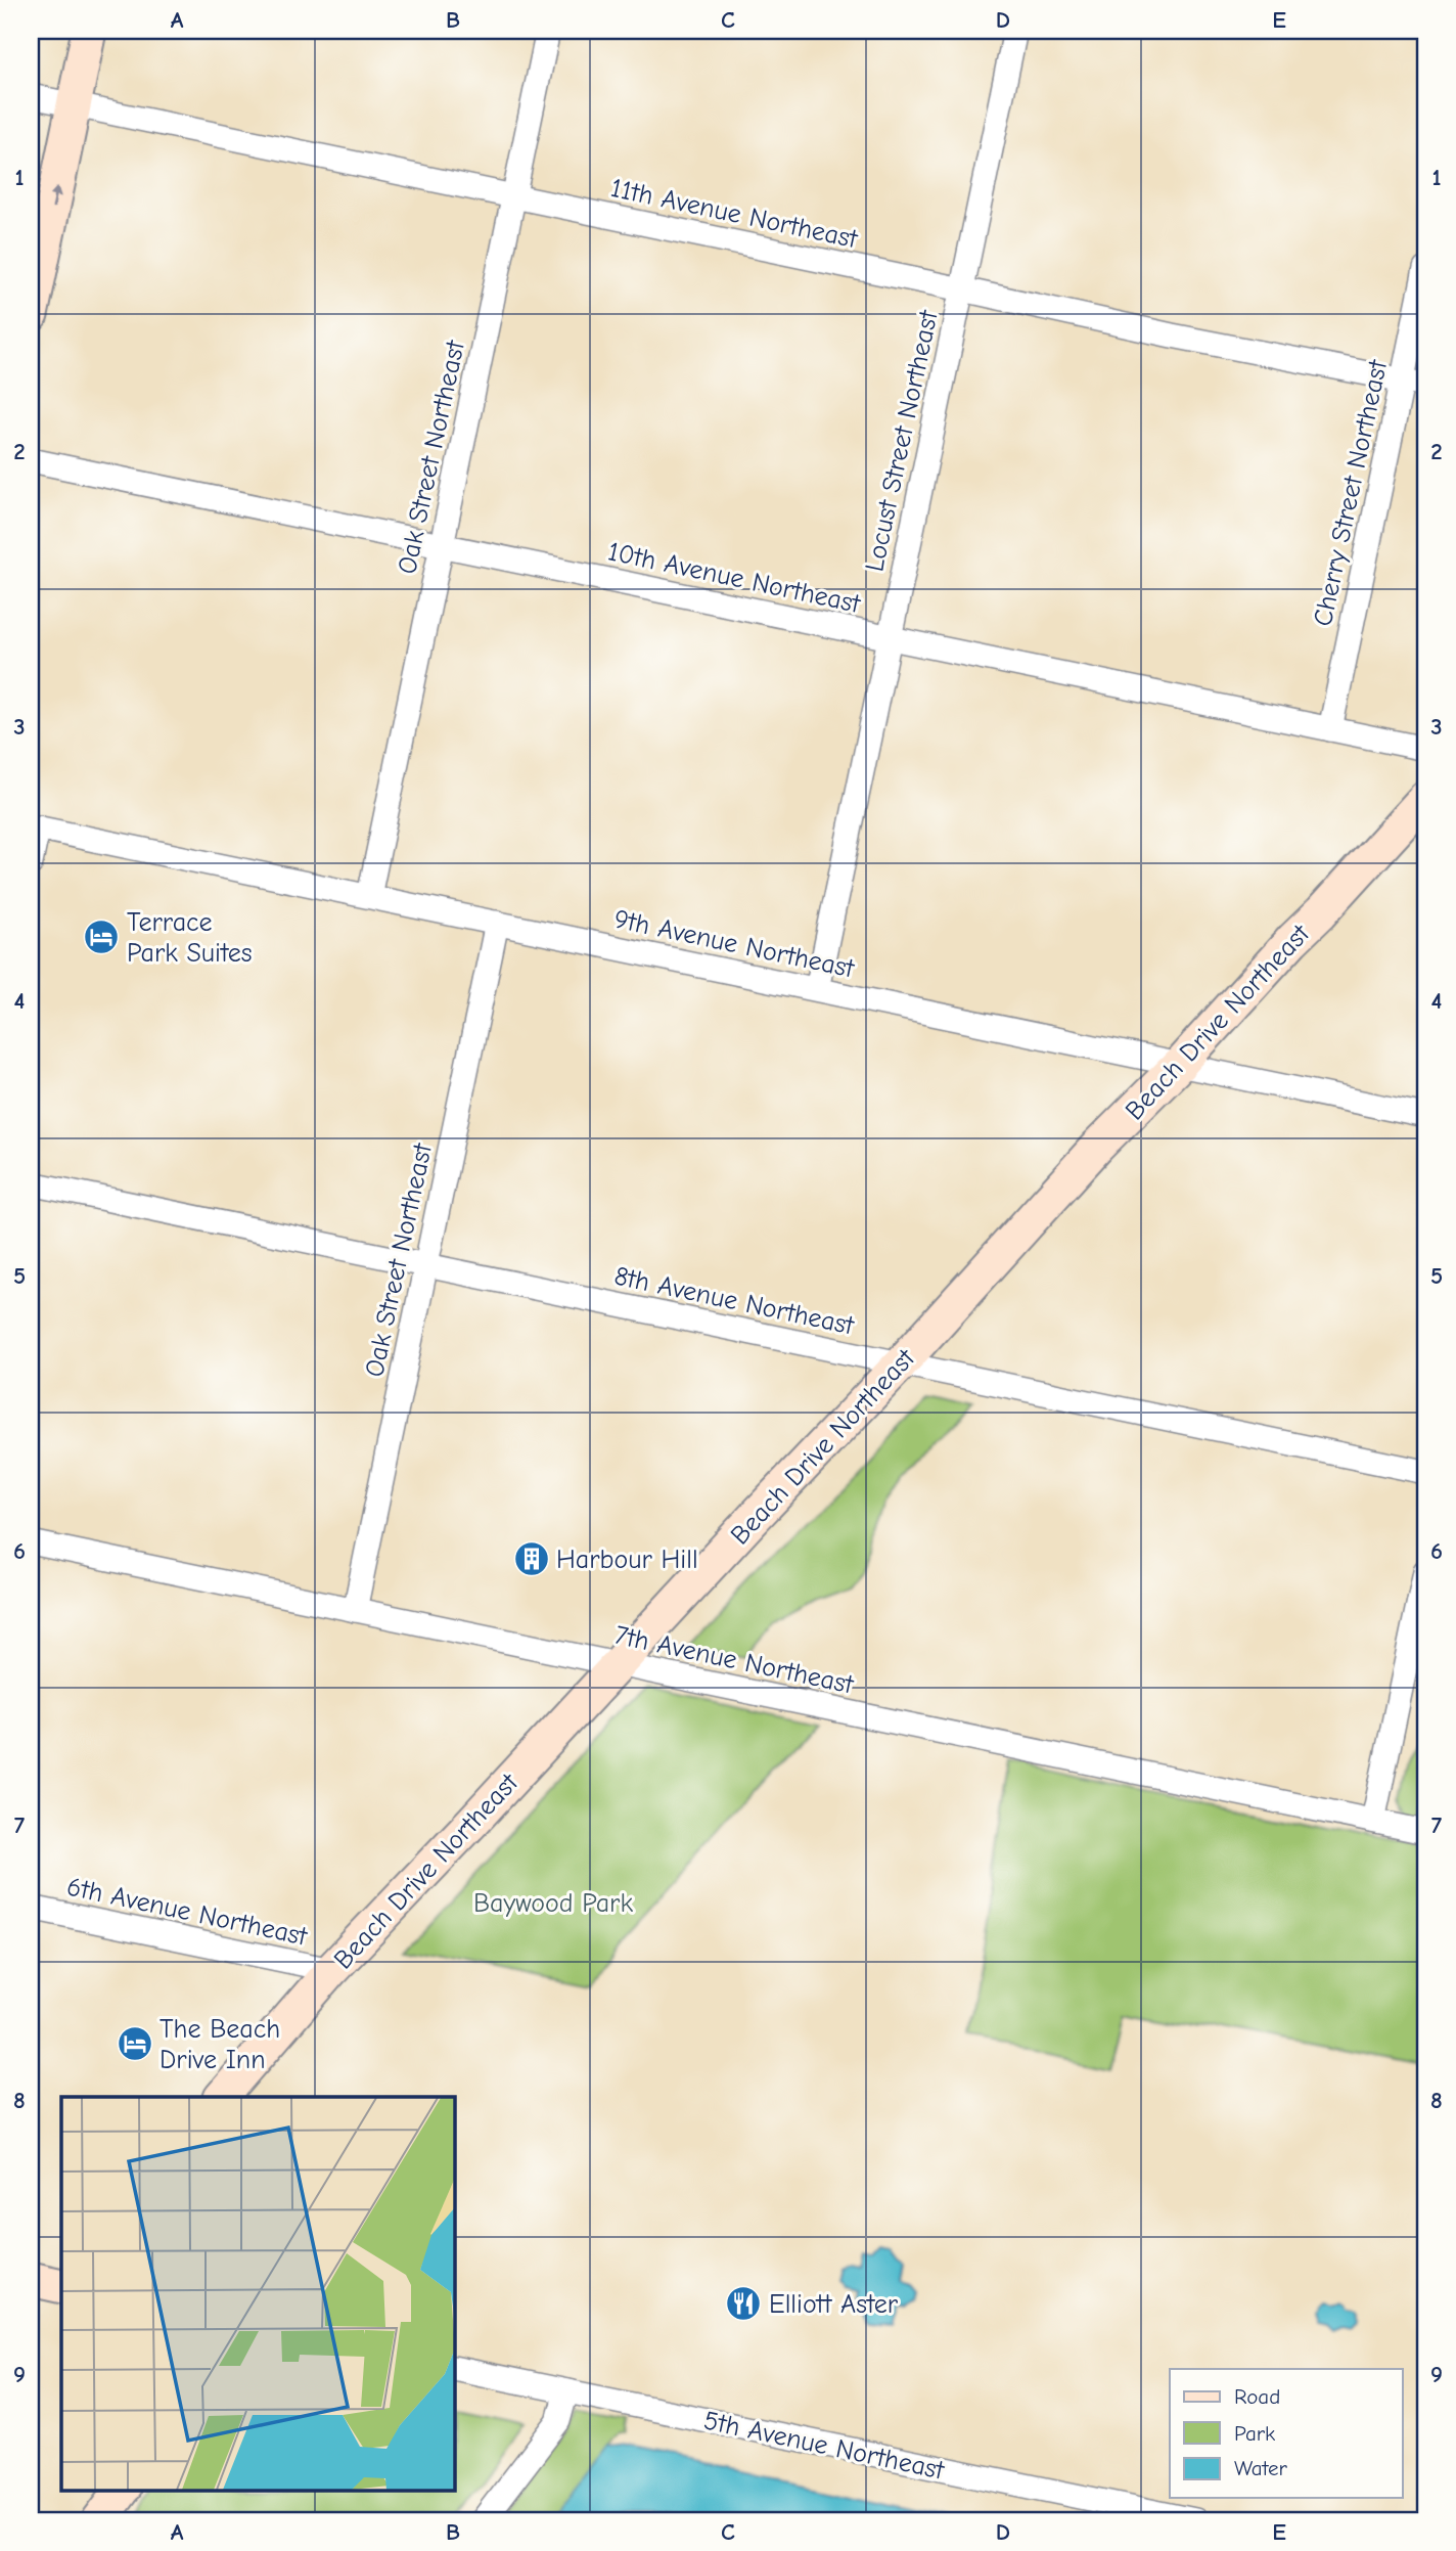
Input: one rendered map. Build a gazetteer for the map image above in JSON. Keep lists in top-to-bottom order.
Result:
{
  "streets": {
    "street": [
      "11th Avenue Northeast",
      "Locust Street Northeast",
      "Oak Street Northeast",
      "Cherry Street Northeast",
      "10th Avenue Northeast",
      "9th Avenue Northeast",
      "Beach Drive Northeast",
      "8th Avenue Northeast",
      "7th Avenue Northeast",
      "6th Avenue Northeast",
      "5th Avenue Northeast"
    ]
  },
  "crossings": [
    ["11th Avenue Northeast", "Locust Street Northeast"],
    ["11th Avenue Northeast", "Oak Street Northeast"],
    ["11th Avenue Northeast", "Cherry Street Northeast"],
    ["Locust Street Northeast", "10th Avenue Northeast"],
    ["Locust Street Northeast", "9th Avenue Northeast"],
    ["Oak Street Northeast", "10th Avenue Northeast"],
    ["Oak Street Northeast", "9th Avenue Northeast"],
    ["Oak Street Northeast", "8th Avenue Northeast"],
    ["Oak Street Northeast", "7th Avenue Northeast"],
    ["Cherry Street Northeast", "10th Avenue Northeast"],
    ["9th Avenue Northeast", "Beach Drive Northeast"],
    ["Beach Drive Northeast", "8th Avenue Northeast"],
    ["Beach Drive Northeast", "7th Avenue Northeast"],
    ["Beach Drive Northeast", "6th Avenue Northeast"]
  ],
  "parks": ["Baywood Park"],
  "places": {
    "hotel": ["Terrace Park Suites", "The Beach Drive Inn"],
    "building": ["Harbour Hill"],
    "restaurant": ["Elliott Aster"]
  },
  "legend": ["Road", "Park", "Water"],
  "grid": {
    "columns": [
      "A",
      "B",
      "C",
      "D",
      "E"
    ],
    "rows": [
      "1",
      "2",
      "3",
      "4",
      "5",
      "6",
      "7",
      "8",
      "9"
    ]
  }
}
